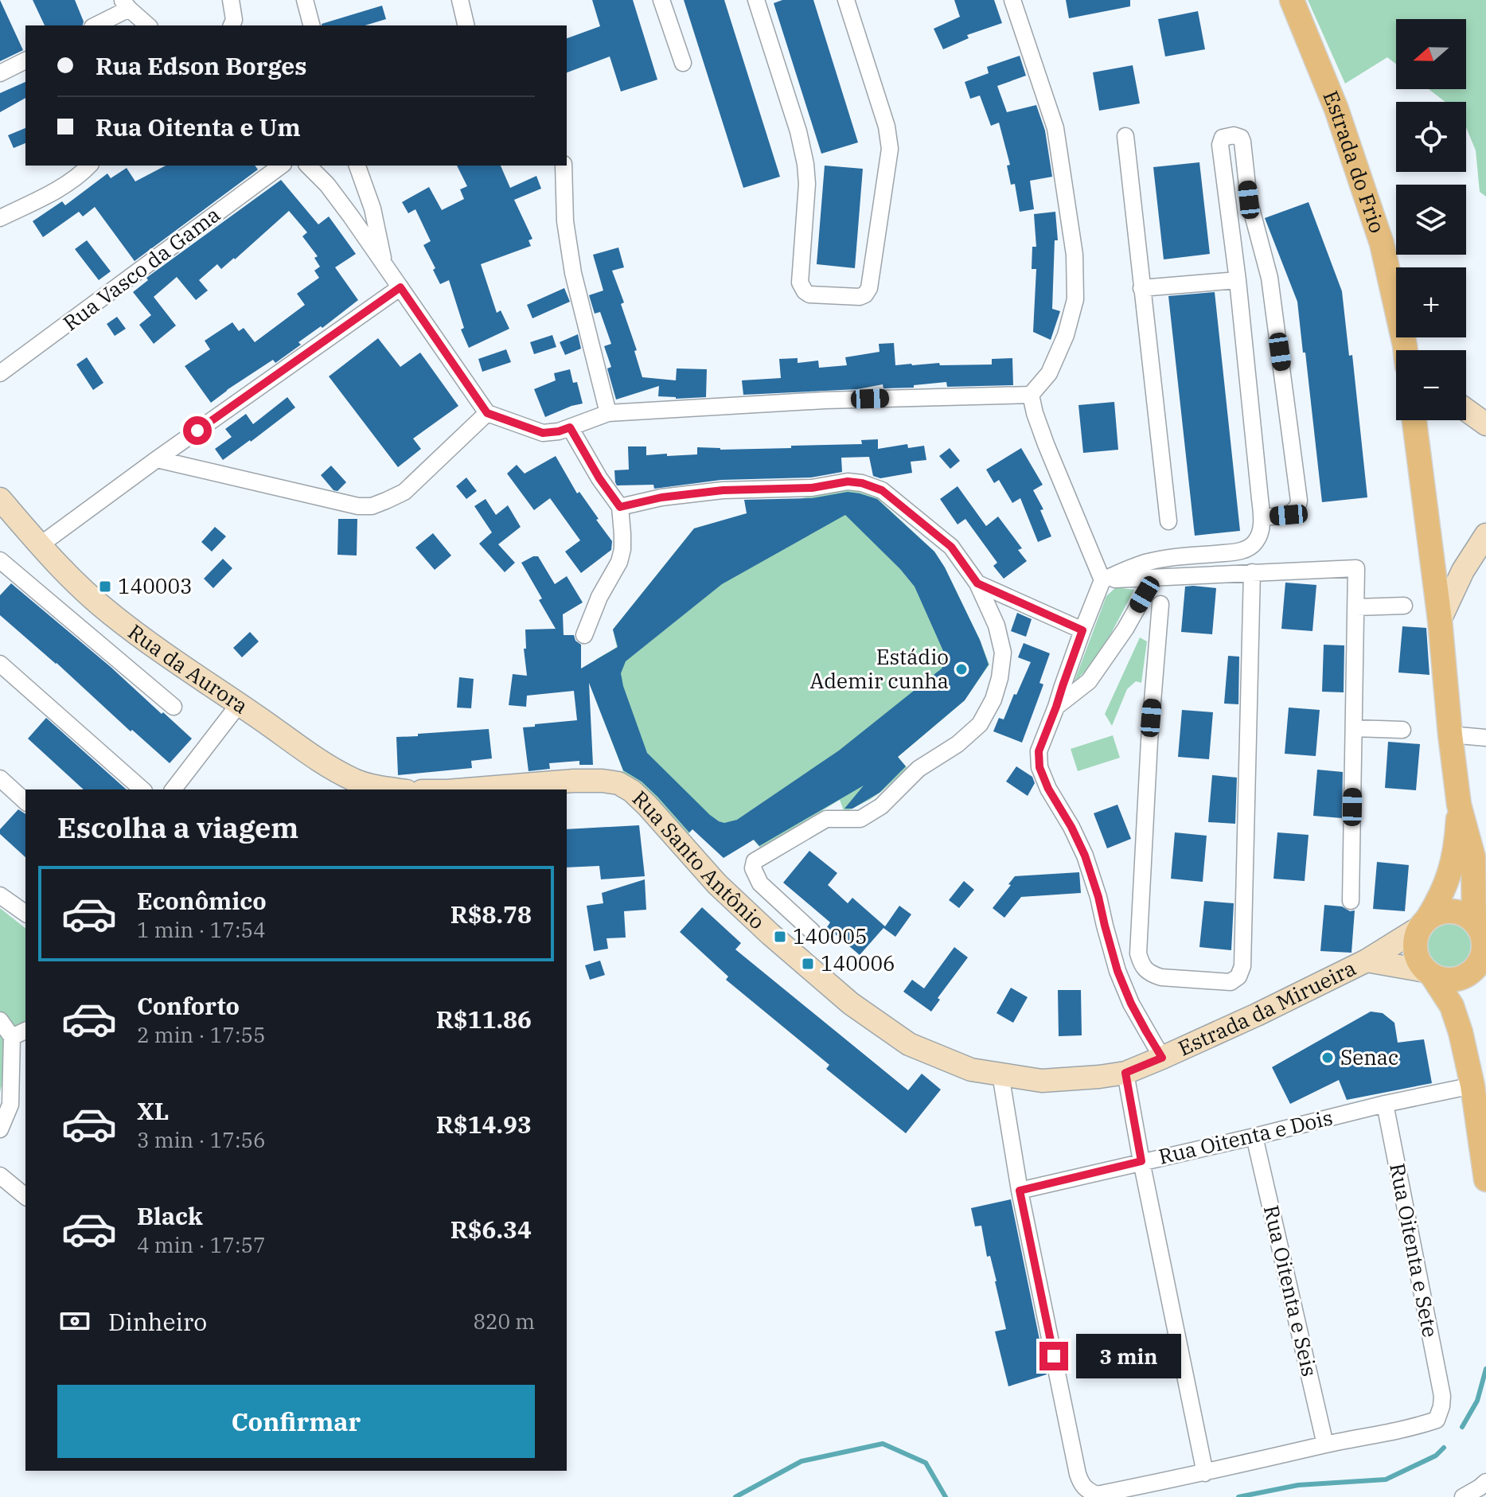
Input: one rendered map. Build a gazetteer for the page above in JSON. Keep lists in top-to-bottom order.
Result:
{
  "streets": {
    "main road": [
      "Estrada do Frio",
      "Rua da Aurora",
      "Rua Santo Antônio",
      "Estrada da Mirueira"
    ],
    "street": [
      "Rua Vasco da Gama",
      "Rua Oitenta e Dois",
      "Rua Oitenta e Sete",
      "Rua Oitenta e Seis"
    ]
  },
  "crossings": [
    ["Rua Santo Antônio", "Estrada da Mirueira"],
    ["Rua Oitenta e Dois", "Rua Oitenta e Sete"],
    ["Rua Oitenta e Dois", "Rua Oitenta e Seis"],
    ["Rua Oitenta e Sete", "Rua Oitenta e Seis"]
  ],
  "places": {
    "transit": ["140003", "140005", "140006"],
    "other": ["Estádio Ademir cunha", "Senac"]
  },
  "north": "left",
  "page": {
    "map_buttons": ["+", "−"],
    "banner": ["Rua Edson Borges", "Rua Oitenta e Um"],
    "heading": "Escolha a viagem",
    "list": [
      {
        "name": "Econômico",
        "note": "1 min · 17:54",
        "value": "R$8.78"
      },
      {
        "name": "Conforto",
        "note": "2 min · 17:55",
        "value": "R$11.86"
      },
      {
        "name": "XL",
        "note": "3 min · 17:56",
        "value": "R$14.93"
      },
      {
        "name": "Black",
        "note": "4 min · 17:57",
        "value": "R$6.34"
      }
    ],
    "pay": ["Dinheiro", "820 m"],
    "bubble": "3 min",
    "buttons": "Confirmar"
  }
}
